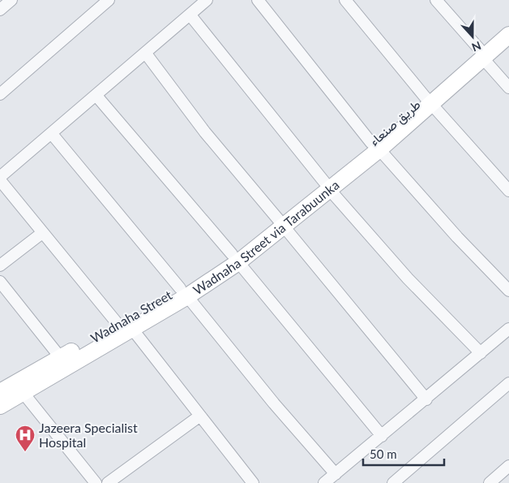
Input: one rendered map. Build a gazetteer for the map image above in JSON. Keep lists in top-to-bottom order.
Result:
{
  "streets": {
    "main road": ["طريق صنعاء", "Wadnaha Street"]
  },
  "crossings": [
    ["طريق صنعاء", "Wadnaha Street"]
  ],
  "places": {
    "hospital": ["Jazeera Specialist Hospital"]
  },
  "scale_bar": "50 m",
  "north": "bottom"
}
